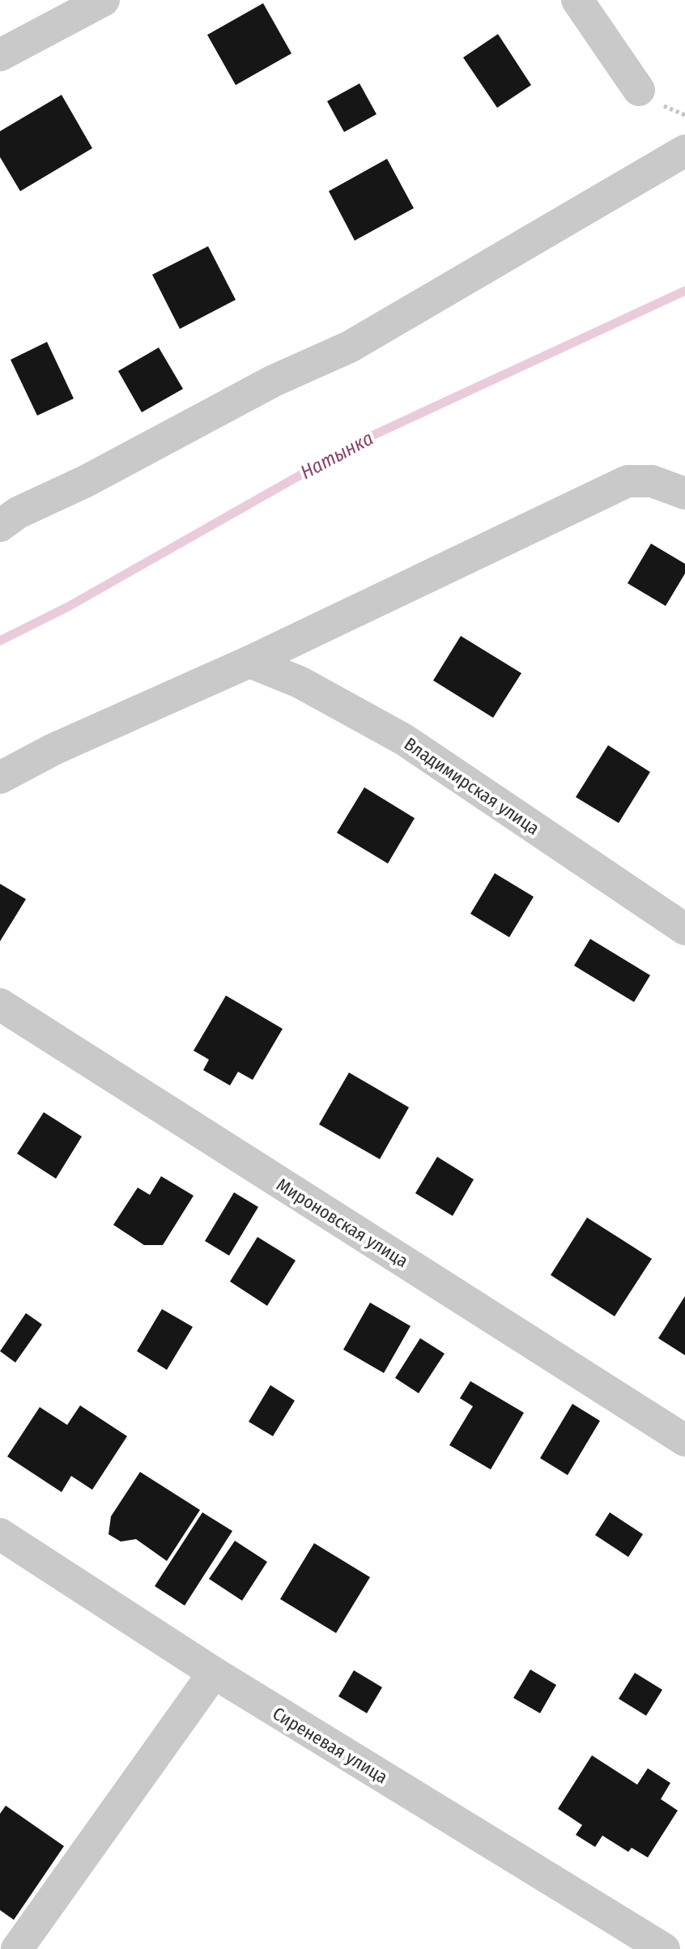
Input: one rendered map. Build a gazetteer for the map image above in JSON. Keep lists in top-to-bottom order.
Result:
{
  "streets": {
    "street": ["Владимирская улица", "Мироновская улица", "Сиреневая улица"]
  },
  "water": ["Натынка"]
}
